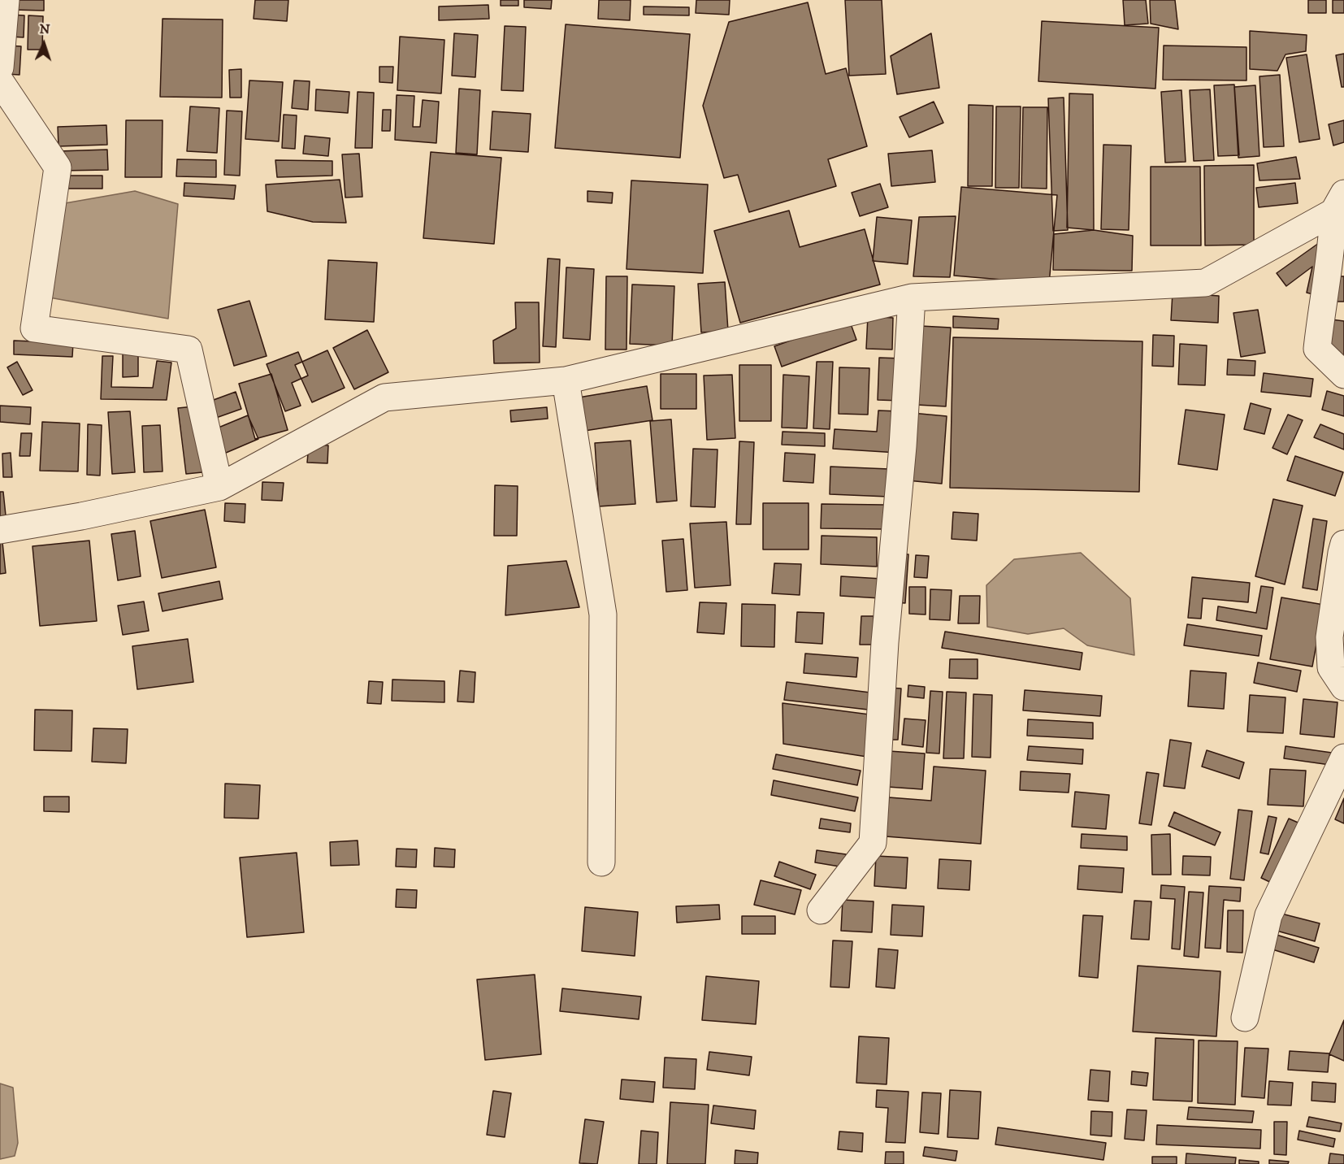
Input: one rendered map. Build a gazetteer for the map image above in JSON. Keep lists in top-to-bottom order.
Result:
{
  "north": "top"
}
